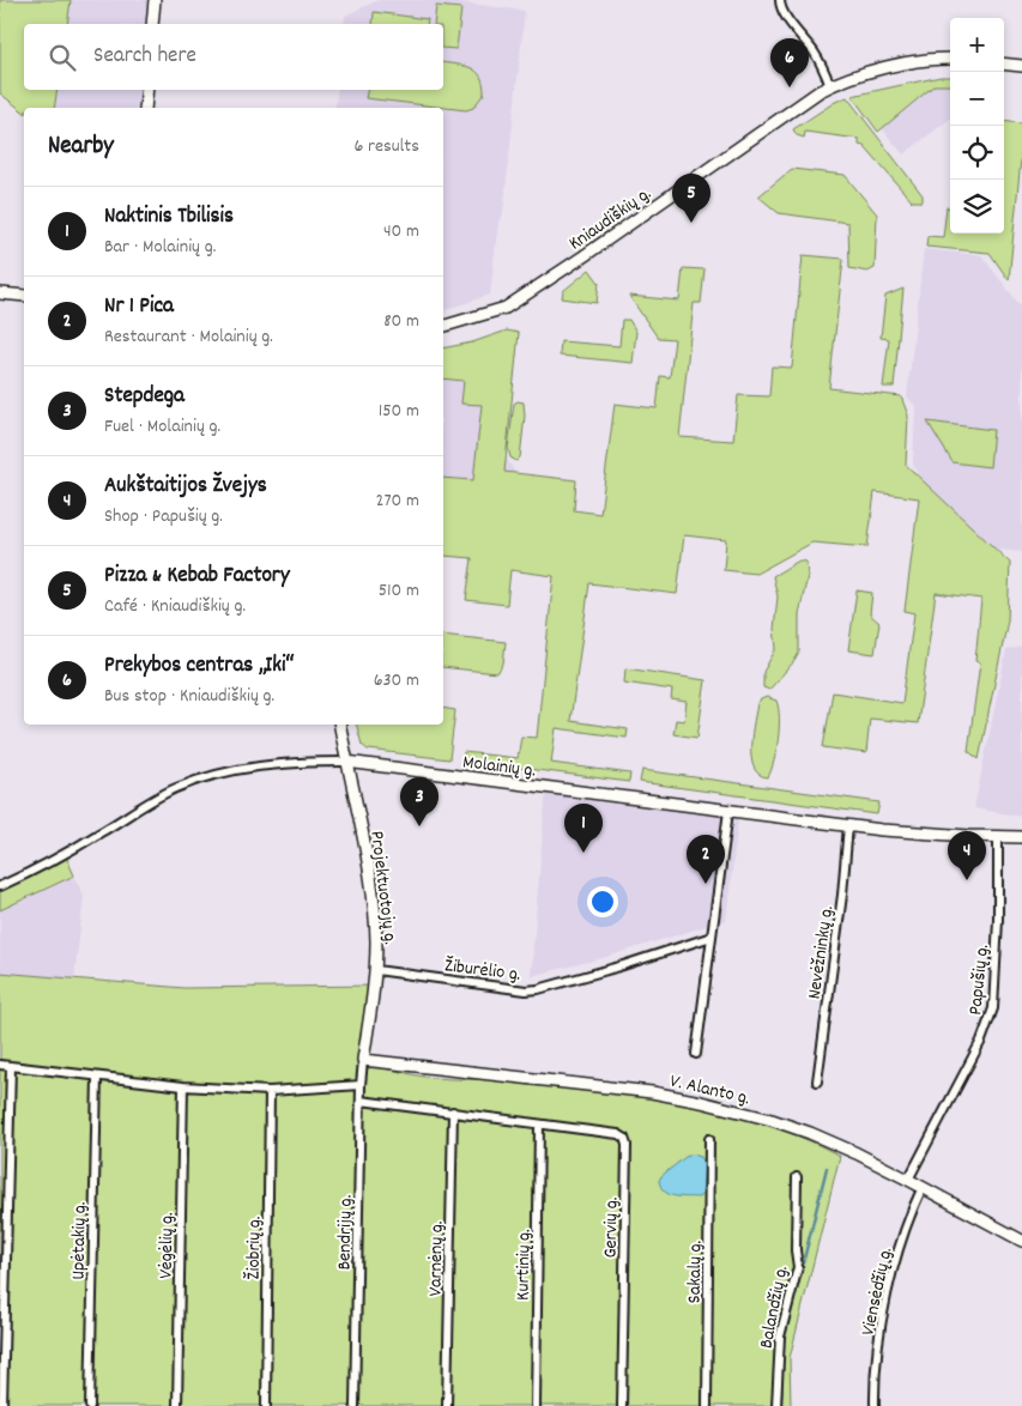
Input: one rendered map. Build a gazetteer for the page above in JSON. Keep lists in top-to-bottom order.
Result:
{
  "streets": {
    "main road": [
      "Kniaudiškių g.",
      "Molainių g.",
      "Projektuotojų g.",
      "V. Alanto g."
    ],
    "street": [
      "Nevėžninkų g.",
      "Žiburėlio g.",
      "Papušių g.",
      "Gervių g.",
      "Bendrijų g.",
      "Upėtakių g.",
      "Vėgėlių g.",
      "Žiobrių g.",
      "Varnėnų g.",
      "Kurtinių g.",
      "Sakalų g.",
      "Viensėdžių g.",
      "Balandžių g."
    ]
  },
  "crossings": [
    ["Molainių g.", "Projektuotojų g."],
    ["Molainių g.", "Nevėžninkų g."],
    ["Molainių g.", "Papušių g."],
    ["Projektuotojų g.", "Žiburėlio g."],
    ["Projektuotojų g.", "V. Alanto g."],
    ["Projektuotojų g.", "Bendrijų g."],
    ["Papušių g.", "V. Alanto g."],
    ["V. Alanto g.", "Bendrijų g."],
    ["V. Alanto g.", "Viensėdžių g."],
    ["Gervių g.", "Bendrijų g."],
    ["Gervių g.", "Varnėnų g."],
    ["Gervių g.", "Kurtinių g."]
  ],
  "page": {
    "map_buttons": ["+", "−"],
    "search": "Search here",
    "pins": [
      "6",
      "5",
      "3",
      "1",
      "4",
      "2"
    ],
    "heading": ["Nearby", "6 results"],
    "list": [
      {
        "mark": "1",
        "name": "Naktinis Tbilisis",
        "note": "Bar · Molainių g.",
        "value": "40 m"
      },
      {
        "mark": "2",
        "name": "Nr 1 Pica",
        "note": "Restaurant · Molainių g.",
        "value": "80 m"
      },
      {
        "mark": "3",
        "name": "Stepdega",
        "note": "Fuel · Molainių g.",
        "value": "150 m"
      },
      {
        "mark": "4",
        "name": "Aukštaitijos Žvejys",
        "note": "Shop · Papušių g.",
        "value": "270 m"
      },
      {
        "mark": "5",
        "name": "Pizza & Kebab Factory",
        "note": "Café · Kniaudiškių g.",
        "value": "510 m"
      },
      {
        "mark": "6",
        "name": "Prekybos centras „Iki“",
        "note": "Bus stop · Kniaudiškių g.",
        "value": "630 m"
      }
    ]
  }
}
